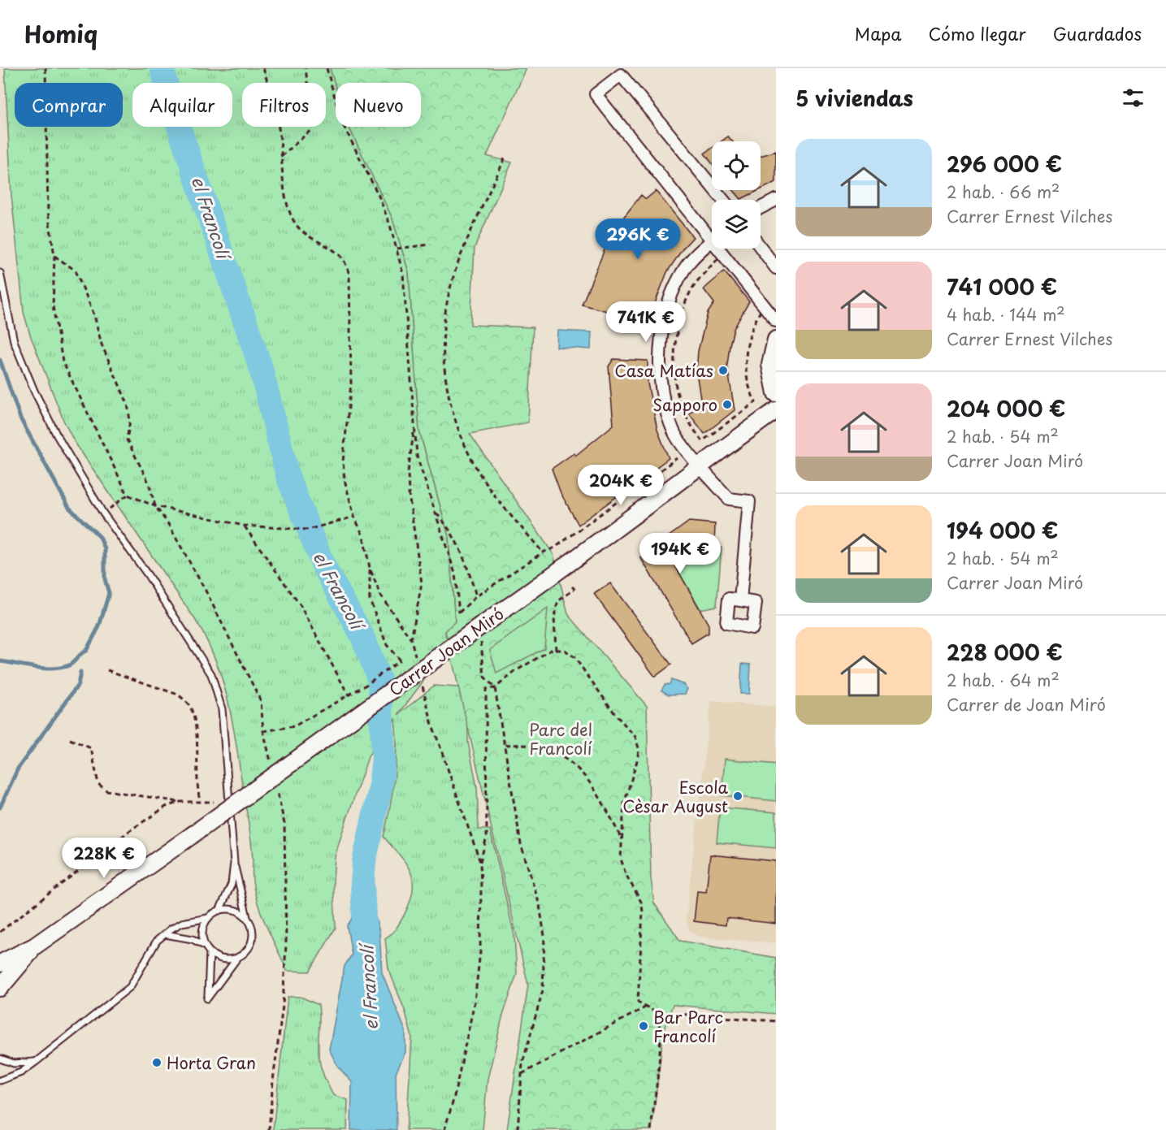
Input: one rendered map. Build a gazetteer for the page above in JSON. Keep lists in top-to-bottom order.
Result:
{
  "streets": {
    "street": ["Carrer Joan Miró"]
  },
  "water": ["el Francolí"],
  "parks": ["Parc del Francolí"],
  "places": [
    "Casa Matías",
    "Sapporo",
    "Escola Cèsar August",
    "Bar Parc Francolí",
    "Horta Gran"
  ],
  "page": {
    "header": "Homiq",
    "nav": ["Mapa", "Cómo llegar", "Guardados"],
    "heading": "5 viviendas",
    "chip": [
      "Comprar",
      "Alquilar",
      "Filtros",
      "Nuevo"
    ],
    "list": [
      {
        "name": "296 000 €",
        "note": "2 hab. · 66 m² · Carrer Ernest Vilches"
      },
      {
        "name": "741 000 €",
        "note": "4 hab. · 144 m² · Carrer Ernest Vilches"
      },
      {
        "name": "204 000 €",
        "note": "2 hab. · 54 m² · Carrer Joan Miró"
      },
      {
        "name": "194 000 €",
        "note": "2 hab. · 54 m² · Carrer Joan Miró"
      },
      {
        "name": "228 000 €",
        "note": "2 hab. · 64 m² · Carrer de Joan Miró"
      }
    ],
    "price": [
      "296K €",
      "741K €",
      "204K €",
      "194K €",
      "228K €"
    ]
  }
}
